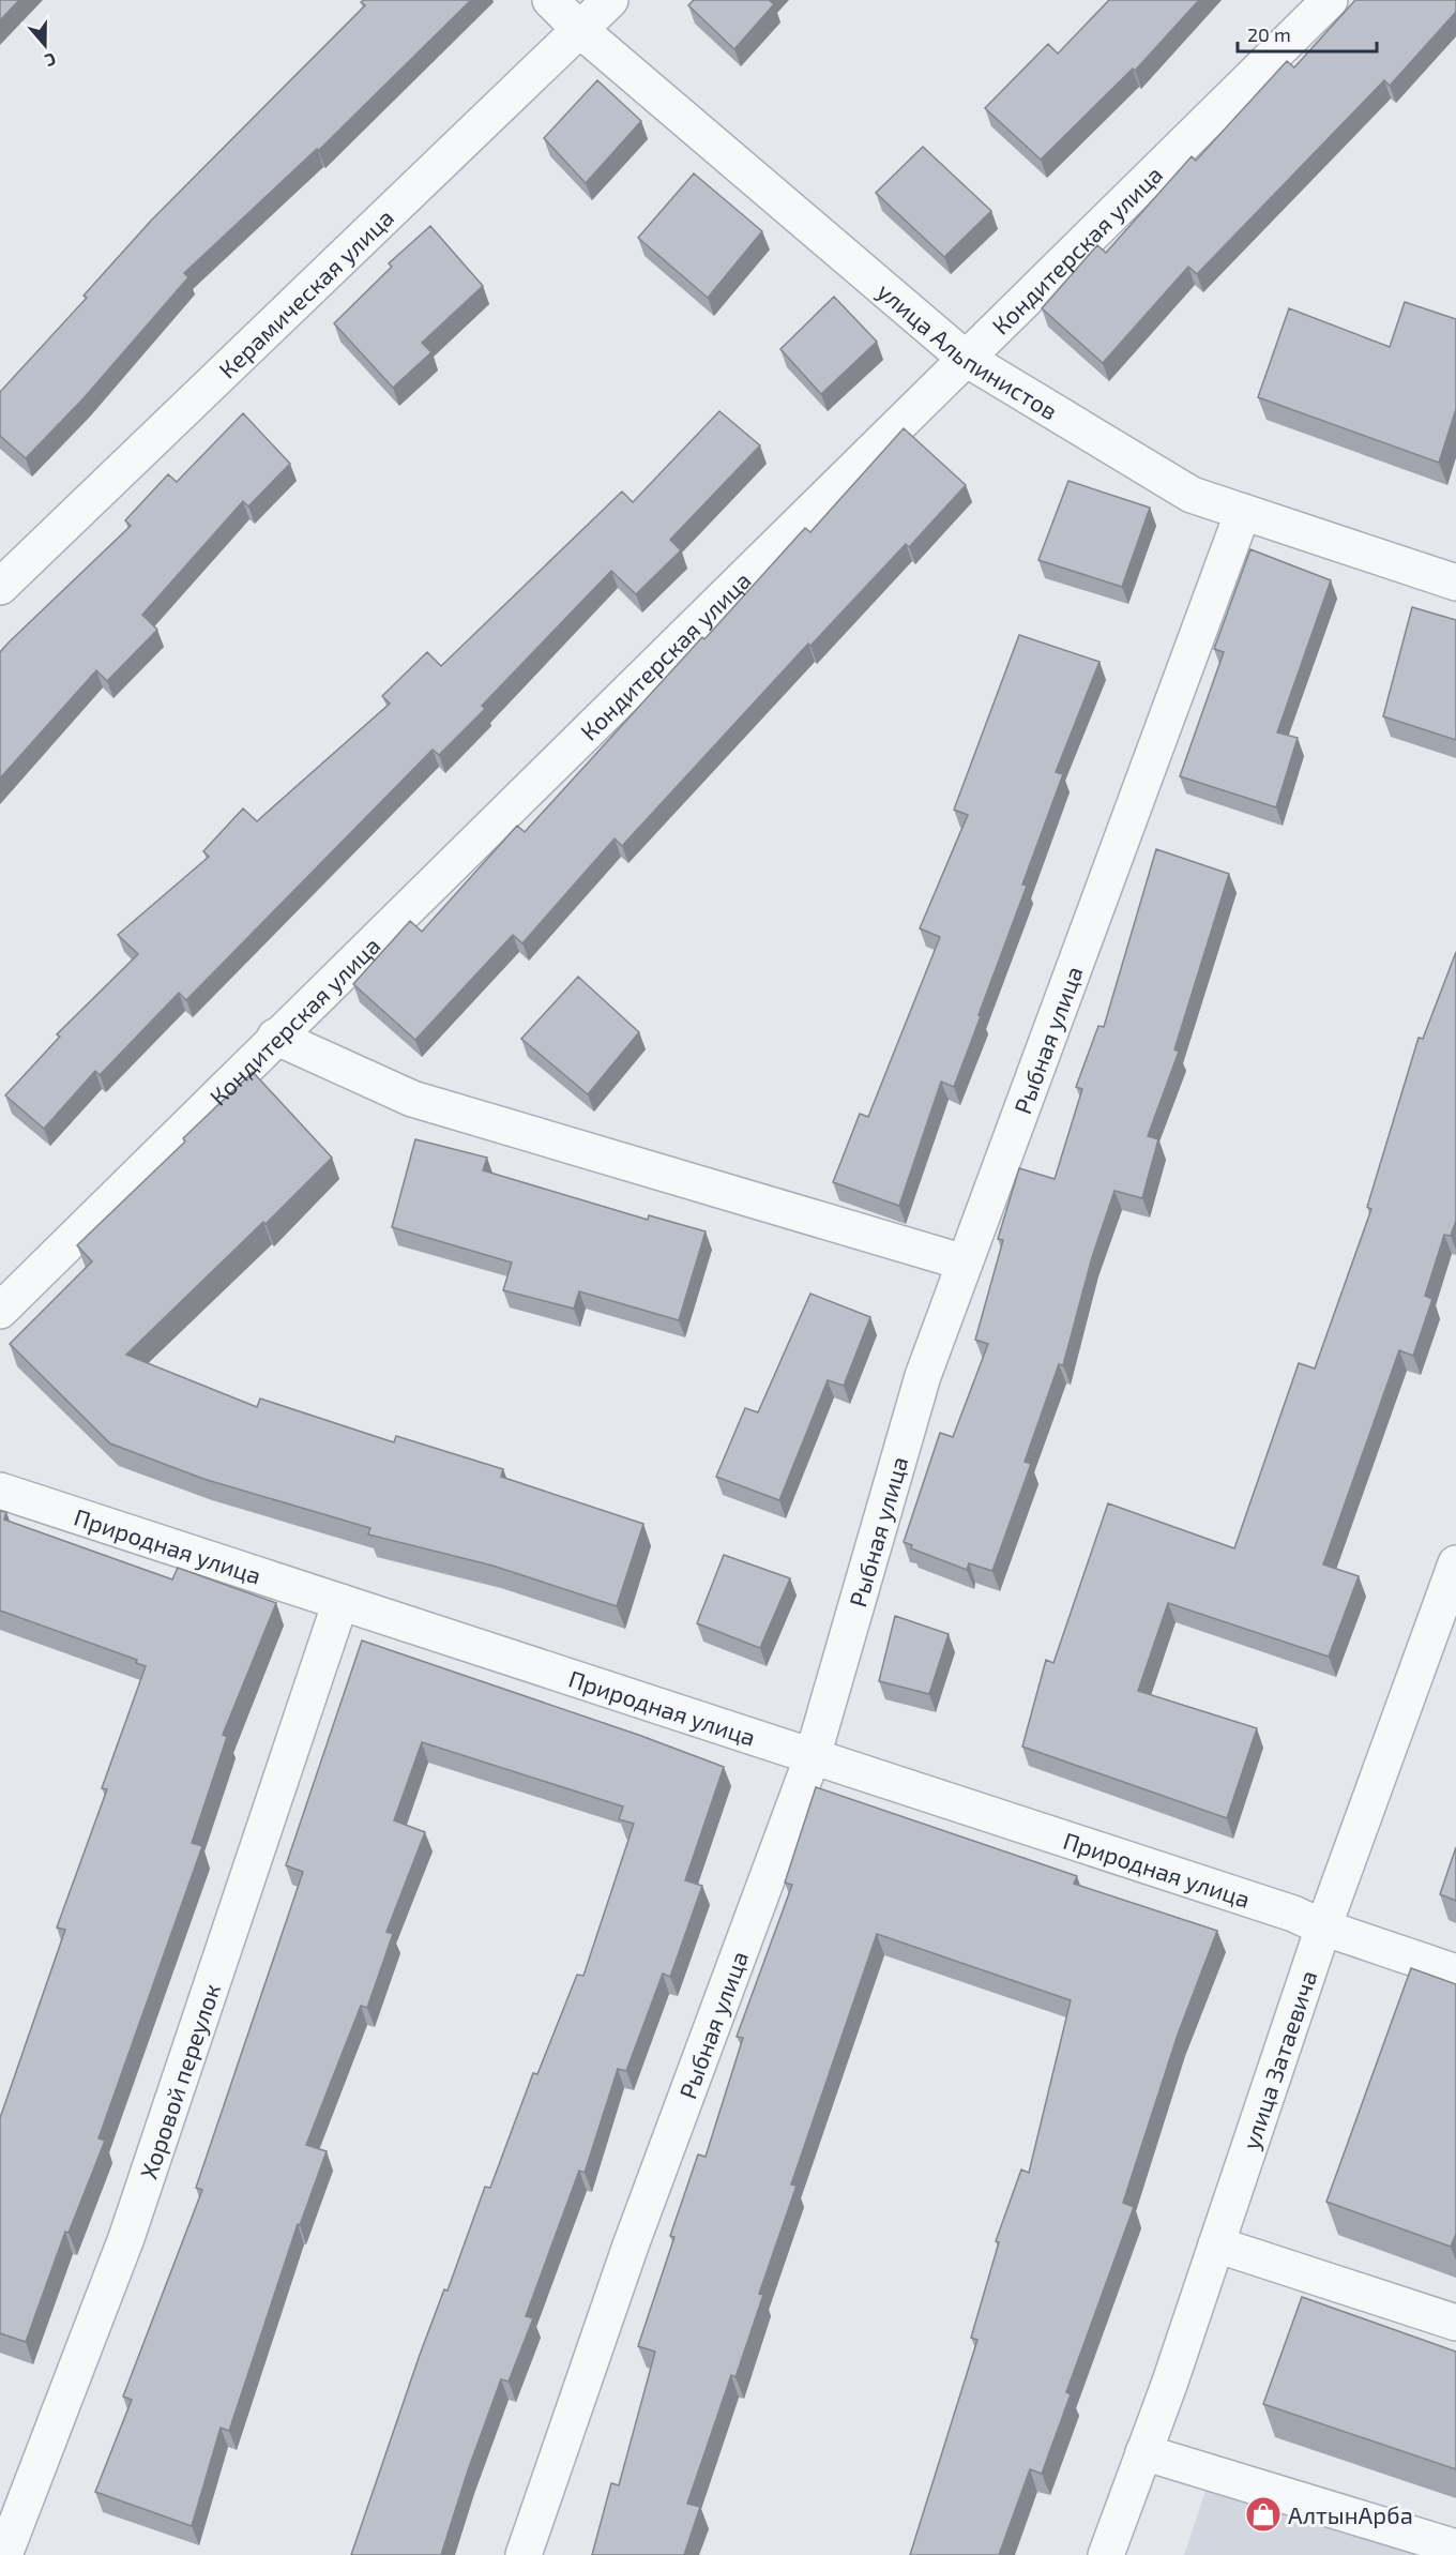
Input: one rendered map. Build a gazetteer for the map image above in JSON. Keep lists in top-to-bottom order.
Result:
{
  "streets": {
    "street": [
      "Кондитерская улица",
      "Керамическая улица",
      "улица Альпинистов",
      "Рыбная улица",
      "Природная улица",
      "улица Затаевича",
      "Хоровой переулок"
    ]
  },
  "crossings": [
    ["Кондитерская улица", "улица Альпинистов"],
    ["Керамическая улица", "улица Альпинистов"],
    ["улица Альпинистов", "Рыбная улица"],
    ["Рыбная улица", "Природная улица"],
    ["Природная улица", "улица Затаевича"],
    ["Природная улица", "Хоровой переулок"]
  ],
  "places": {
    "shop": ["АлтынАрба"]
  },
  "scale_bar": "20 m",
  "north": "bottom"
}
